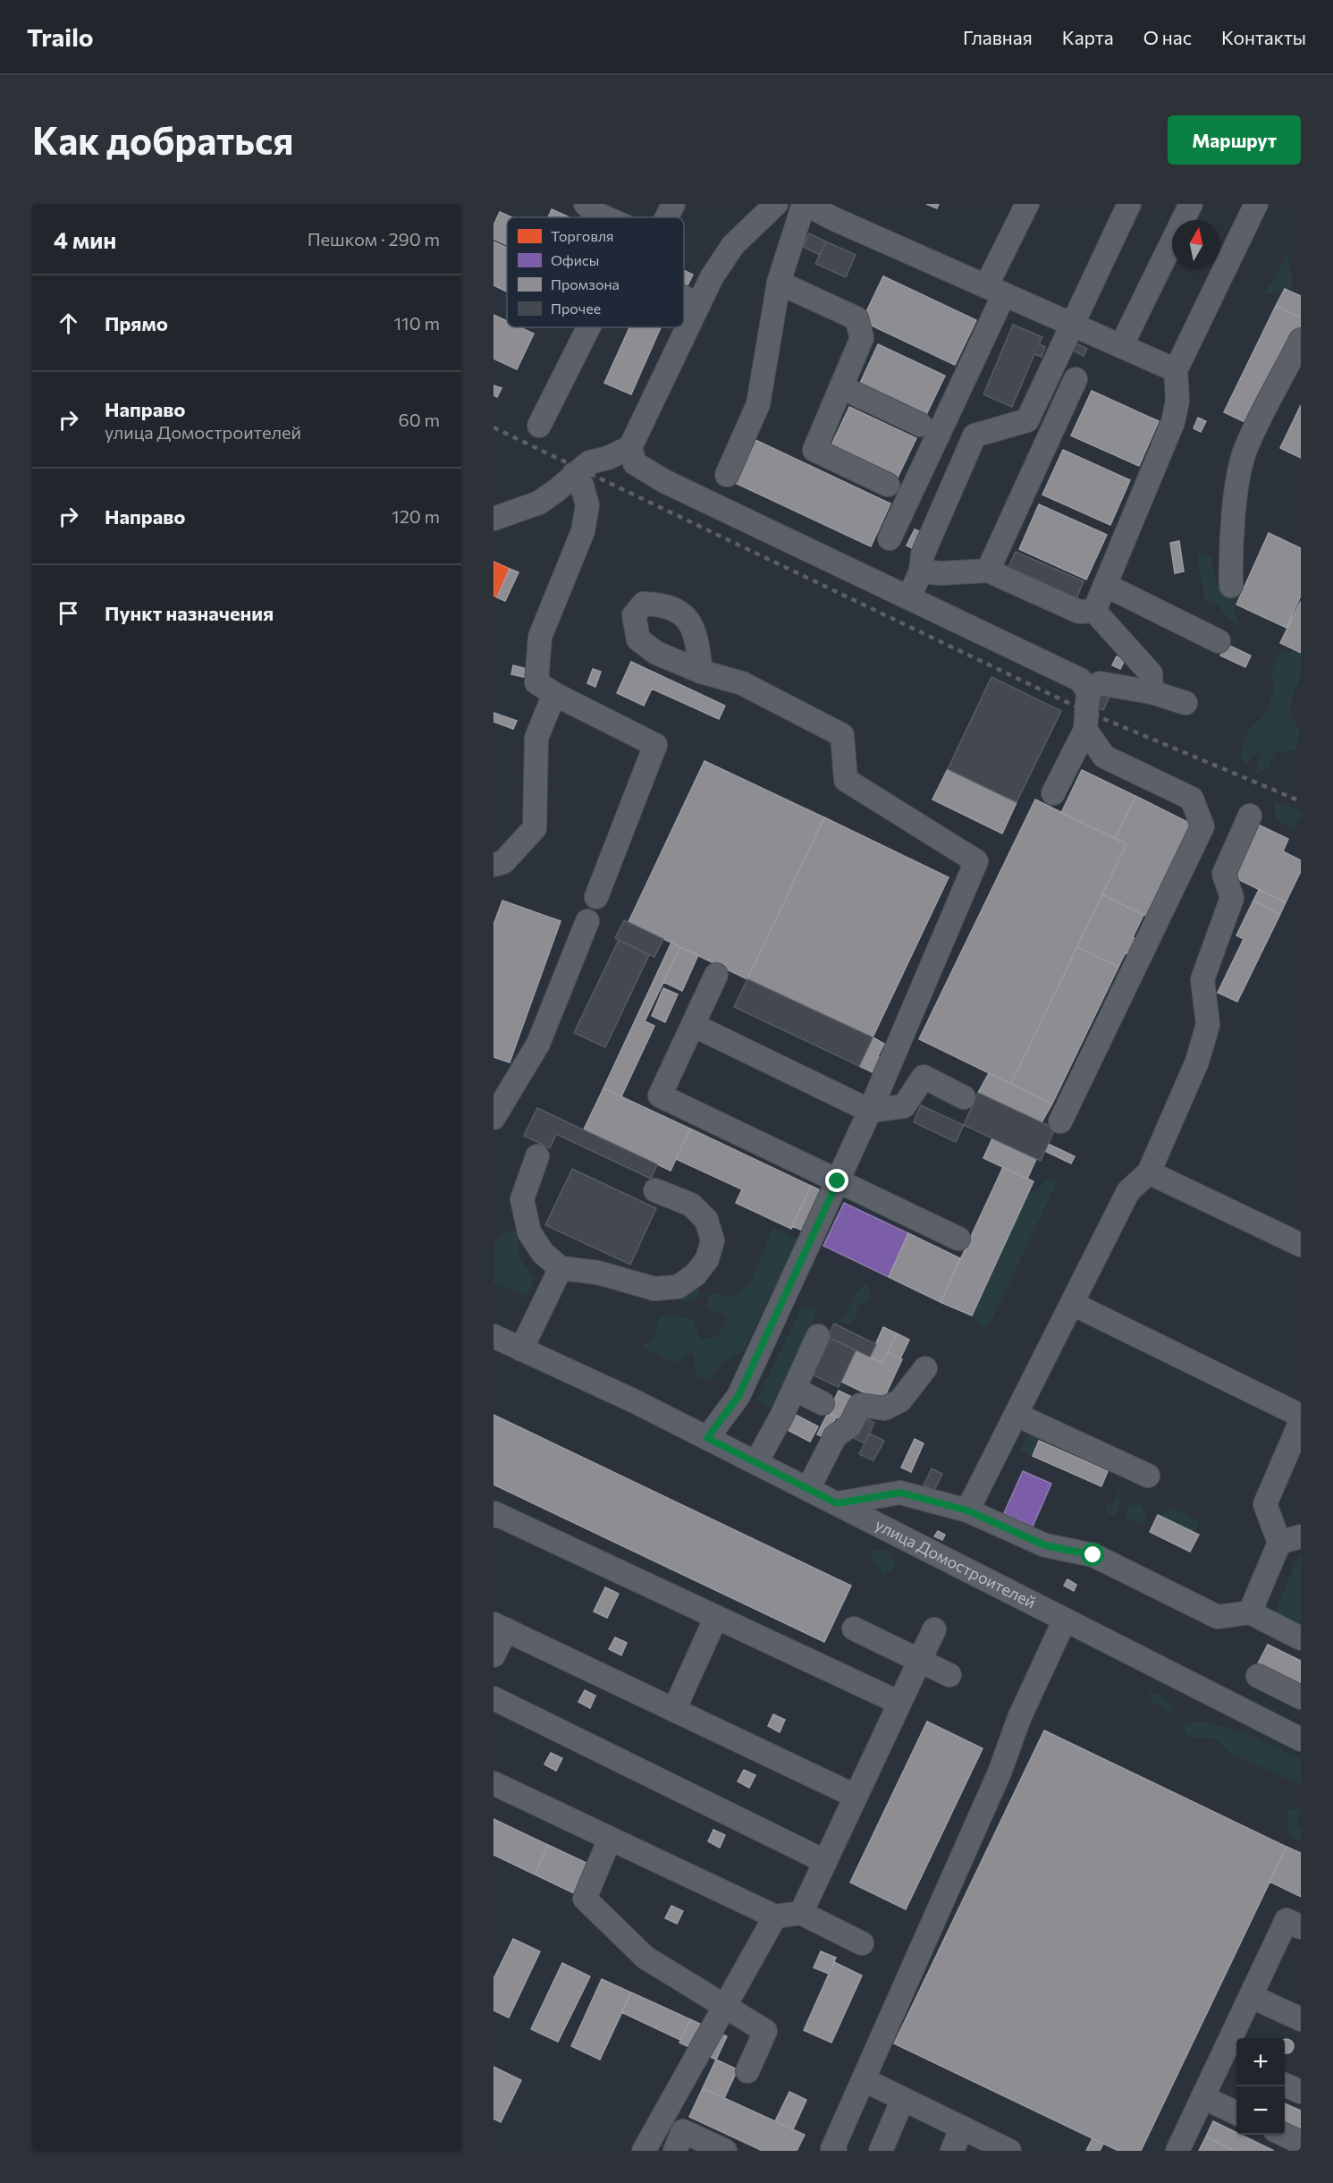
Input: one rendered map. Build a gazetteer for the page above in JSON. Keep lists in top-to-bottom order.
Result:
{
  "streets": {
    "street": ["улица Домостроителей"]
  },
  "legend": [
    "Торговля",
    "Офисы",
    "Промзона",
    "Прочее"
  ],
  "north": "top",
  "page": {
    "header": "Trailo",
    "nav": [
      "Главная",
      "Карта",
      "О нас",
      "Контакты"
    ],
    "buttons": "Маршрут",
    "title": "Как добраться",
    "heading": ["4 мин", "Пешком · 290 m"],
    "list": [
      ["Прямо", "110 m"],
      ["Направо", "улица Домостроителей", "60 m"],
      ["Направо", "120 m"],
      "Пункт назначения"
    ],
    "map_buttons": ["+", "−"]
  }
}
